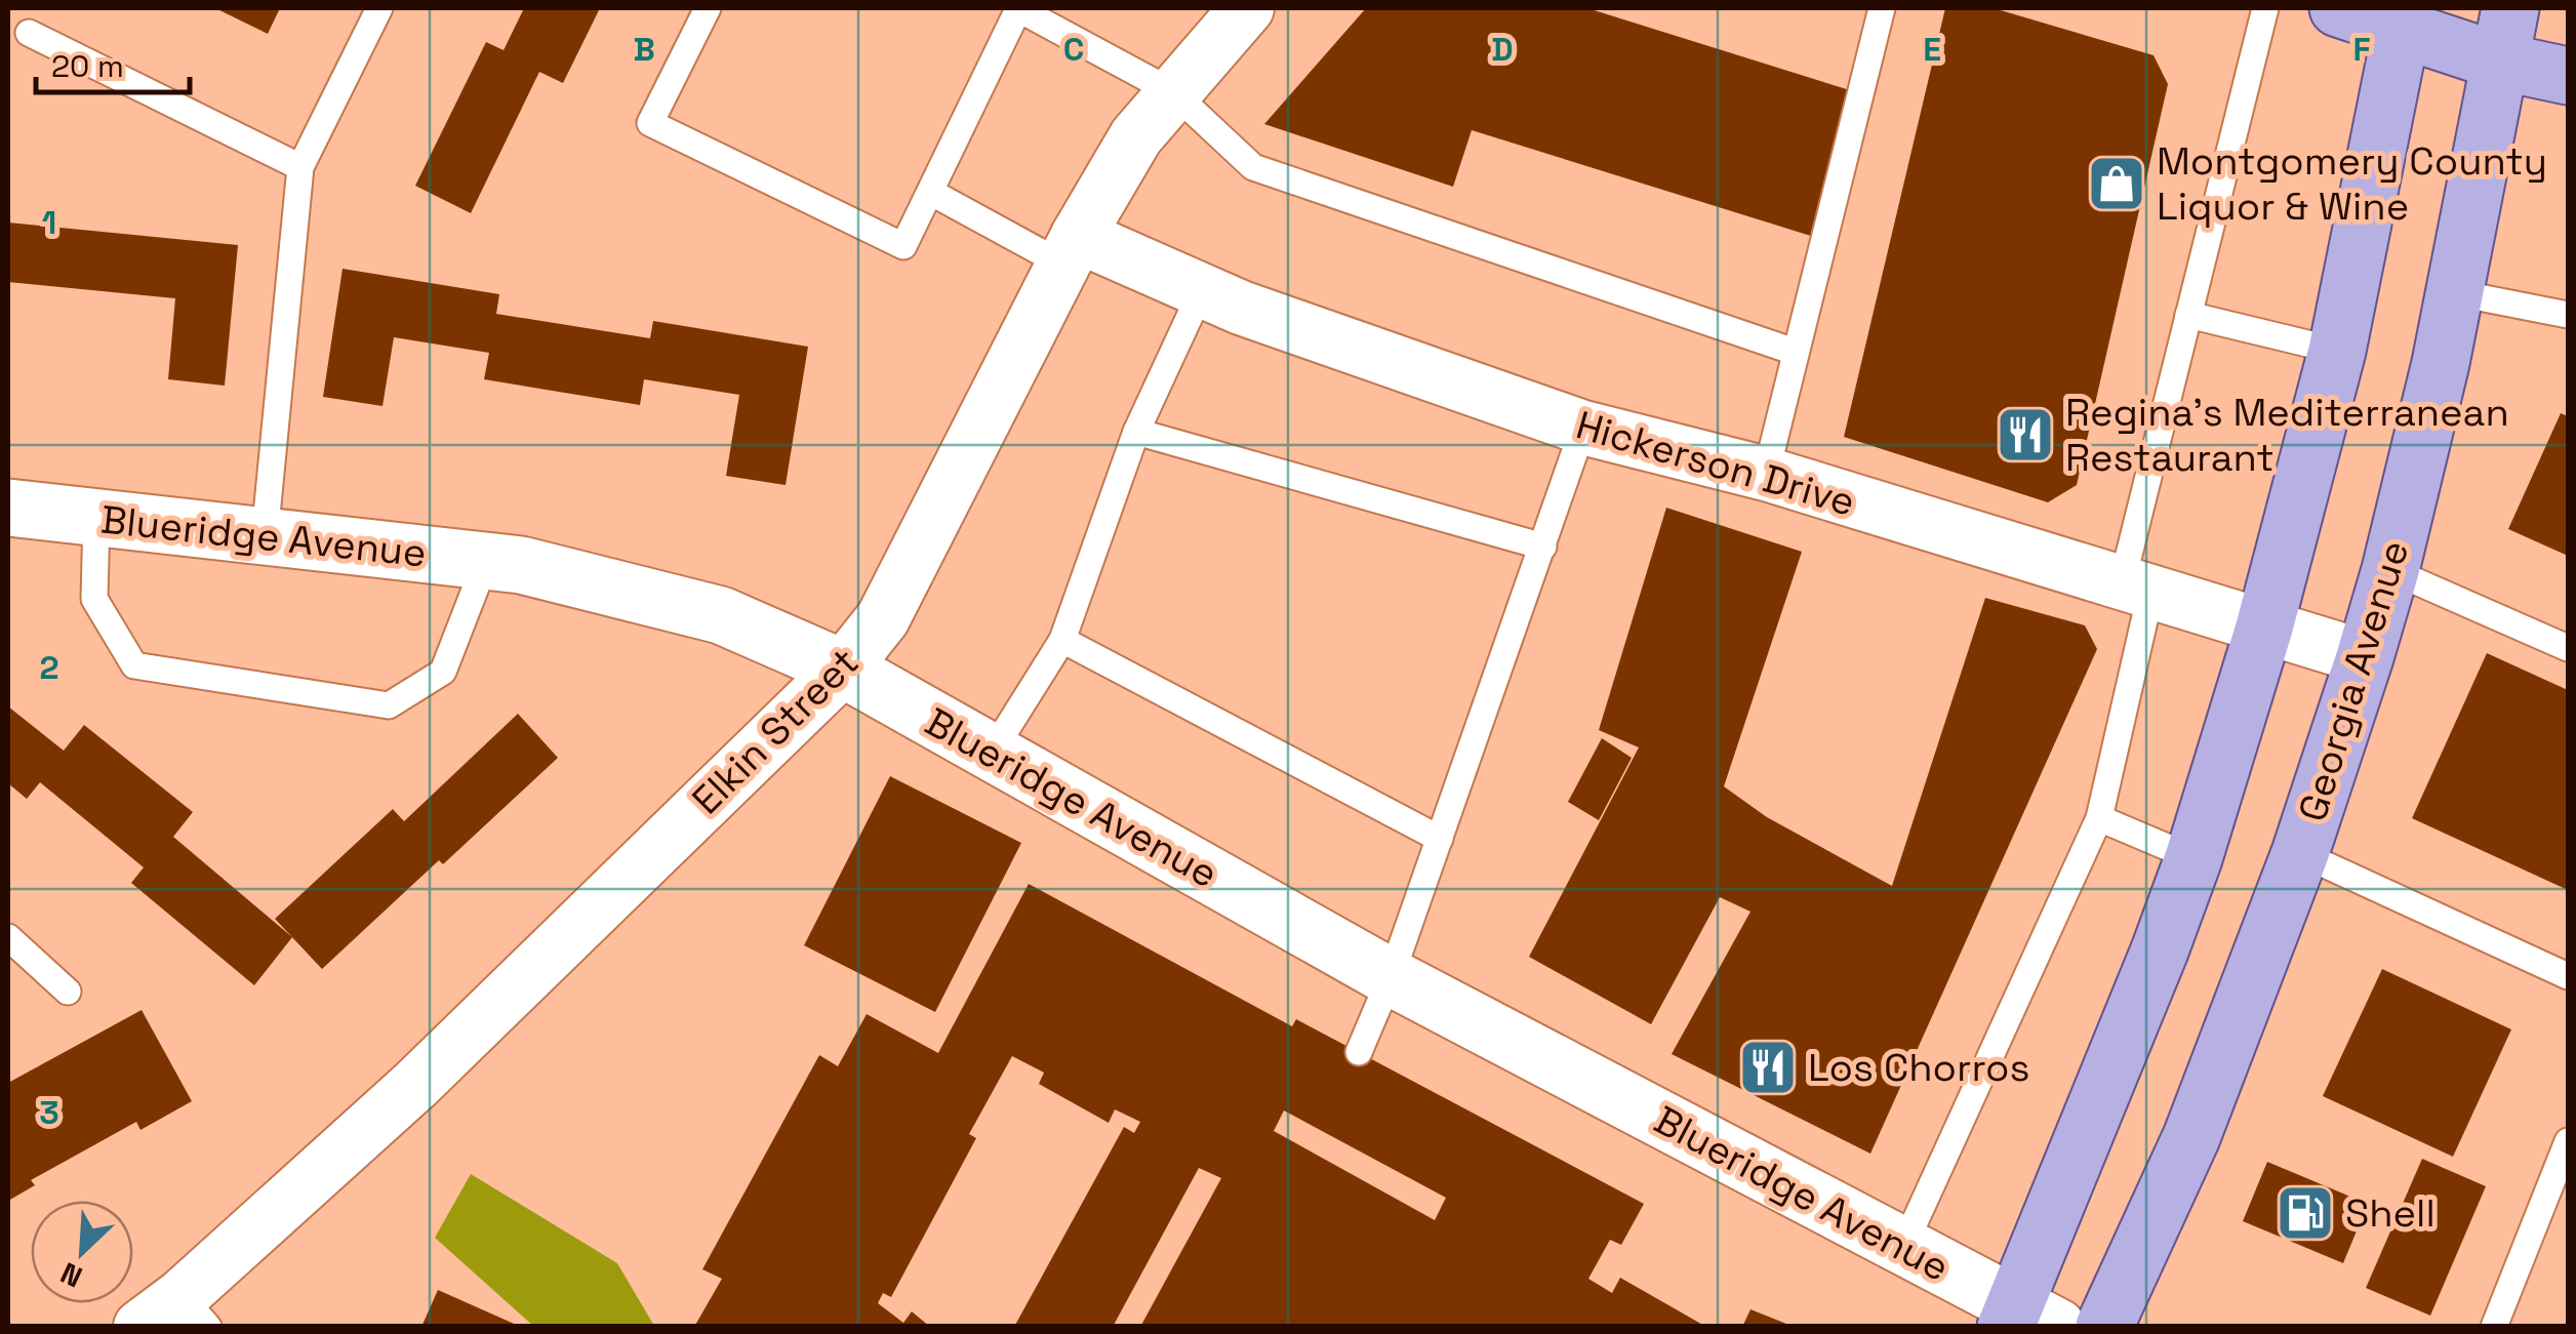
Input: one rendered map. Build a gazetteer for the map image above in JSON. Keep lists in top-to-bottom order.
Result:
{
  "streets": {
    "main road": ["Georgia Avenue"],
    "street": ["Hickerson Drive", "Blueridge Avenue", "Elkin Street"]
  },
  "crossings": [
    ["Hickerson Drive", "Georgia Avenue"],
    ["Hickerson Drive", "Elkin Street"],
    ["Blueridge Avenue", "Elkin Street"]
  ],
  "places": {
    "shop": ["Montgomery County Liquor & Wine"],
    "restaurant": ["Regina's Mediterranean Restaurant", "Los Chorros"],
    "fuel station": ["Shell"]
  },
  "scale_bar": "20 m",
  "north": "bottom left",
  "grid": {
    "columns": [
      "B",
      "C",
      "D",
      "E",
      "F"
    ],
    "rows": ["1", "2", "3"]
  }
}
